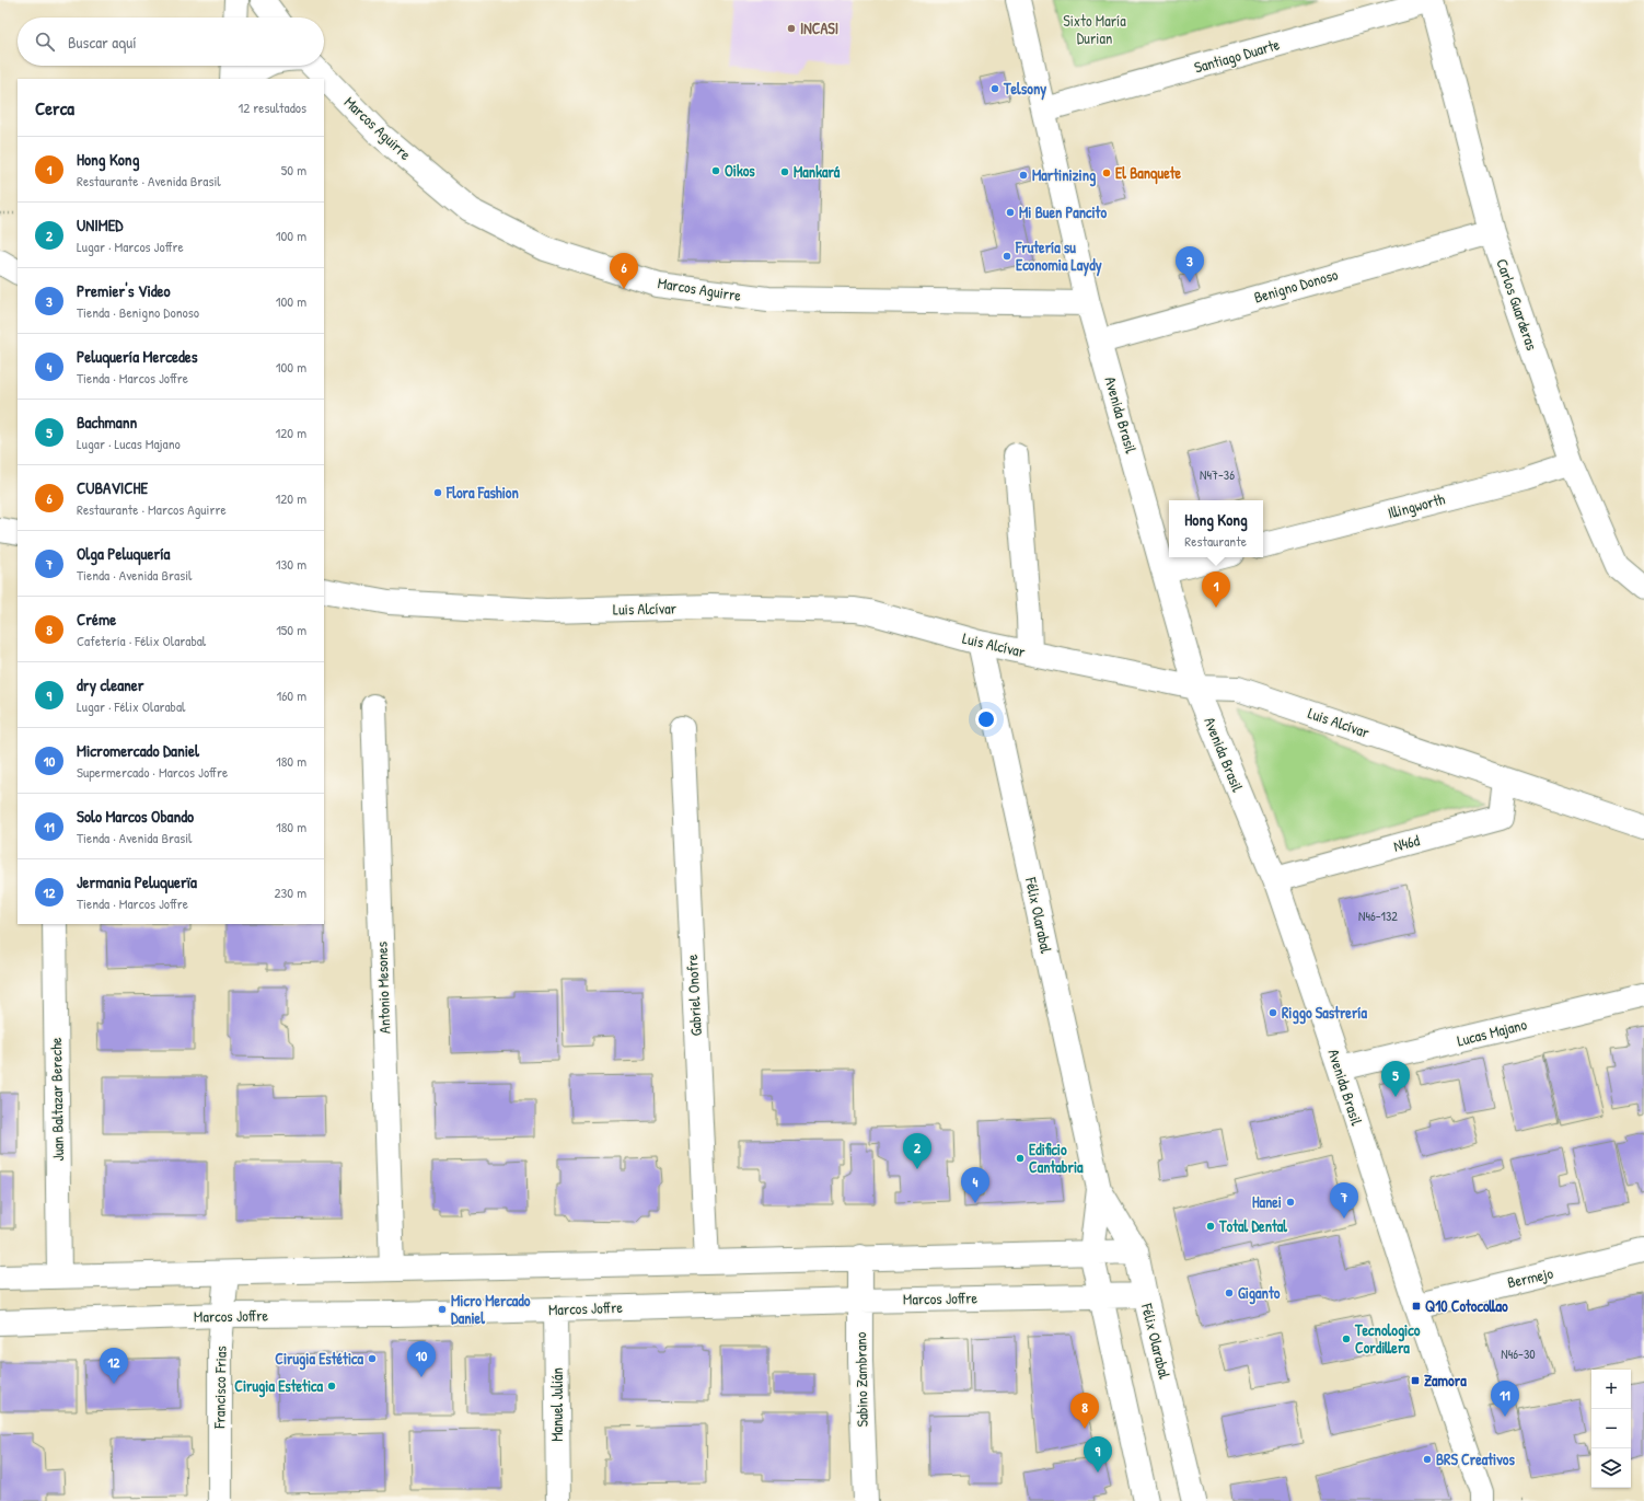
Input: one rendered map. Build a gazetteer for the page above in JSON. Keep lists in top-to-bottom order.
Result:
{
  "streets": {
    "street": [
      "Santiago Duarte",
      "Marcos Aguirre",
      "Benigno Donoso",
      "Carlos Guarderas",
      "Avenida Brasil",
      "Illingworth",
      "Luis Alcívar",
      "N46d",
      "Félix Olarabal",
      "Antonio Mesones",
      "Gabriel Onofre",
      "Lucas Majano",
      "Juan Baltazar Bereche",
      "Bermejo",
      "Marcos Joffre",
      "Sabino Zambrano",
      "Francisco Frias",
      "Manuel Julián"
    ]
  },
  "crossings": [
    ["Santiago Duarte", "Carlos Guarderas"],
    ["Santiago Duarte", "Avenida Brasil"],
    ["Marcos Aguirre", "Avenida Brasil"],
    ["Benigno Donoso", "Carlos Guarderas"],
    ["Benigno Donoso", "Avenida Brasil"],
    ["Carlos Guarderas", "Illingworth"],
    ["Avenida Brasil", "Luis Alcívar"],
    ["Avenida Brasil", "N46d"],
    ["Avenida Brasil", "Lucas Majano"],
    ["Avenida Brasil", "Bermejo"],
    ["Luis Alcívar", "N46d"],
    ["Luis Alcívar", "Félix Olarabal"],
    ["Félix Olarabal", "Marcos Joffre"],
    ["Marcos Joffre", "Sabino Zambrano"],
    ["Marcos Joffre", "Francisco Frias"],
    ["Marcos Joffre", "Manuel Julián"]
  ],
  "parks": ["Sixto María Durian"],
  "places": {
    "other": [
      "INCASI",
      "Telsony",
      "Oikos",
      "Mankará",
      "El Banquete",
      "Martinizing",
      "Mi Buen Pancito",
      "Frutería su Economia Laydy",
      "Flora Fashion",
      "Riggo Sastrería",
      "Edificio Cantabria",
      "Hanei",
      "Total Dental",
      "Giganto",
      "Micro Mercado Daniel",
      "Tecnologico Cordillera",
      "Cirugia Estética",
      "Cirugia Estetica",
      "BRS Creativos"
    ],
    "transit": ["Q10 Cotocollao", "Zamora"]
  },
  "house_numbers": ["N47-36", "N46-132", "N46-30"],
  "page": {
    "search": "Buscar aquí",
    "heading": ["Cerca", "12 resultados"],
    "list": [
      {
        "mark": "1",
        "name": "Hong Kong",
        "note": "Restaurante · Avenida Brasil",
        "value": "50 m"
      },
      {
        "mark": "2",
        "name": "UNIMED",
        "note": "Lugar · Marcos Joffre",
        "value": "100 m"
      },
      {
        "mark": "3",
        "name": "Premier's Video",
        "note": "Tienda · Benigno Donoso",
        "value": "100 m"
      },
      {
        "mark": "4",
        "name": "Peluquería Mercedes",
        "note": "Tienda · Marcos Joffre",
        "value": "100 m"
      },
      {
        "mark": "5",
        "name": "Bachmann",
        "note": "Lugar · Lucas Majano",
        "value": "120 m"
      },
      {
        "mark": "6",
        "name": "CUBAVICHE",
        "note": "Restaurante · Marcos Aguirre",
        "value": "120 m"
      },
      {
        "mark": "7",
        "name": "Olga Peluquería",
        "note": "Tienda · Avenida Brasil",
        "value": "130 m"
      },
      {
        "mark": "8",
        "name": "Créme",
        "note": "Cafetería · Félix Olarabal",
        "value": "150 m"
      },
      {
        "mark": "9",
        "name": "dry cleaner",
        "note": "Lugar · Félix Olarabal",
        "value": "160 m"
      },
      {
        "mark": "10",
        "name": "Micromercado Daniel",
        "note": "Supermercado · Marcos Joffre",
        "value": "180 m"
      },
      {
        "mark": "11",
        "name": "Solo Marcos Obando",
        "note": "Tienda · Avenida Brasil",
        "value": "180 m"
      },
      {
        "mark": "12",
        "name": "Jermania Peluquerïa",
        "note": "Tienda · Marcos Joffre",
        "value": "230 m"
      }
    ],
    "pins": [
      "3",
      "6",
      "1",
      "5",
      "2",
      "4",
      "7",
      "10",
      "12",
      "11",
      "8",
      "9"
    ],
    "popup": ["Hong Kong", "Restaurante"],
    "map_buttons": ["+", "−"]
  }
}
